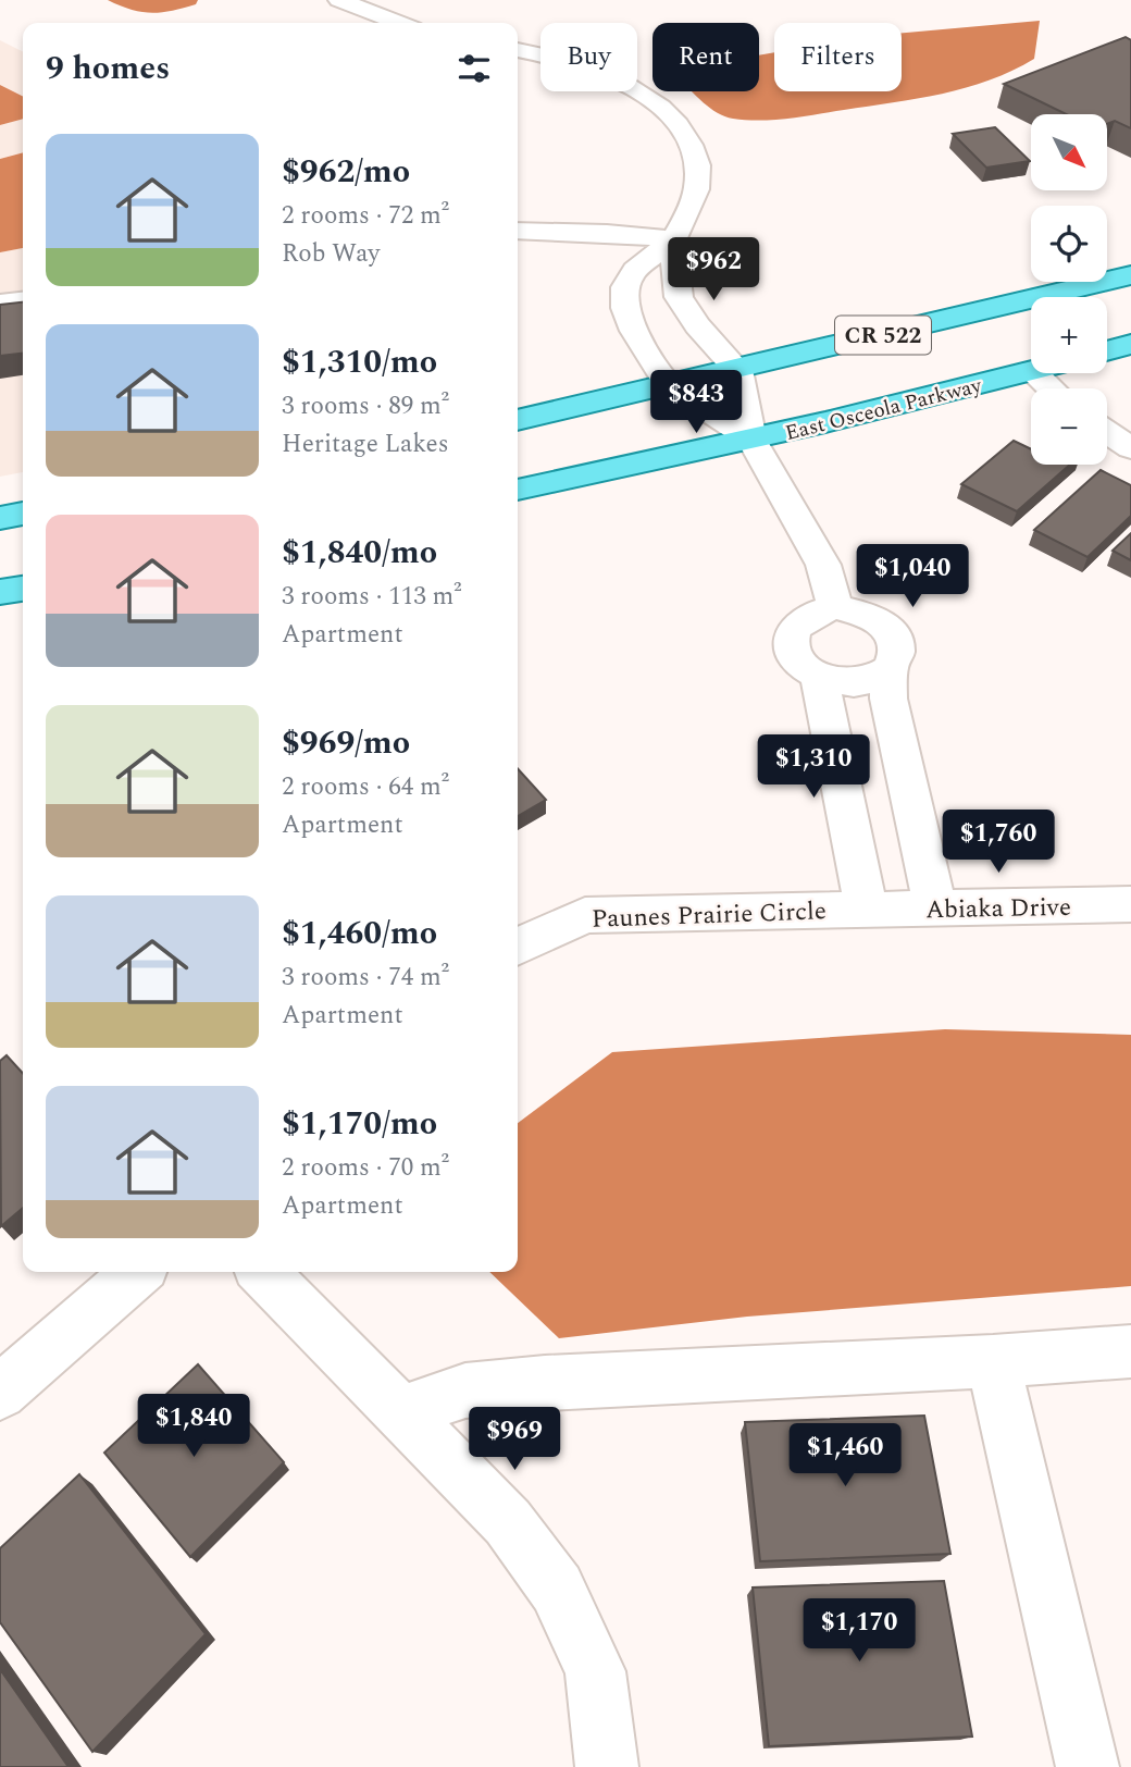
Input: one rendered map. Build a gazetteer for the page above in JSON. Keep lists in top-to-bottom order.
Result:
{
  "streets": {
    "main road": ["CR 522", "East Osceola Parkway"],
    "street": ["Abiaka Drive", "Paunes Prairie Circle"]
  },
  "crossings": [
    ["Abiaka Drive", "Paunes Prairie Circle"]
  ],
  "north": "bottom right",
  "page": {
    "chip": ["Buy", "Rent", "Filters"],
    "heading": "9 homes",
    "map_buttons": ["+", "−"],
    "list": [
      {
        "name": "$962/mo",
        "note": "2 rooms · 72 m² · Rob Way"
      },
      {
        "name": "$1,310/mo",
        "note": "3 rooms · 89 m² · Heritage Lakes"
      },
      {
        "name": "$1,840/mo",
        "note": "3 rooms · 113 m² · Apartment"
      },
      {
        "name": "$969/mo",
        "note": "2 rooms · 64 m² · Apartment"
      },
      {
        "name": "$1,460/mo",
        "note": "3 rooms · 74 m² · Apartment"
      },
      {
        "name": "$1,170/mo",
        "note": "2 rooms · 70 m² · Apartment"
      }
    ],
    "price": [
      "$962",
      "$843",
      "$1,040",
      "$1,310",
      "$1,760",
      "$1,840",
      "$969",
      "$1,460",
      "$1,170"
    ]
  }
}
